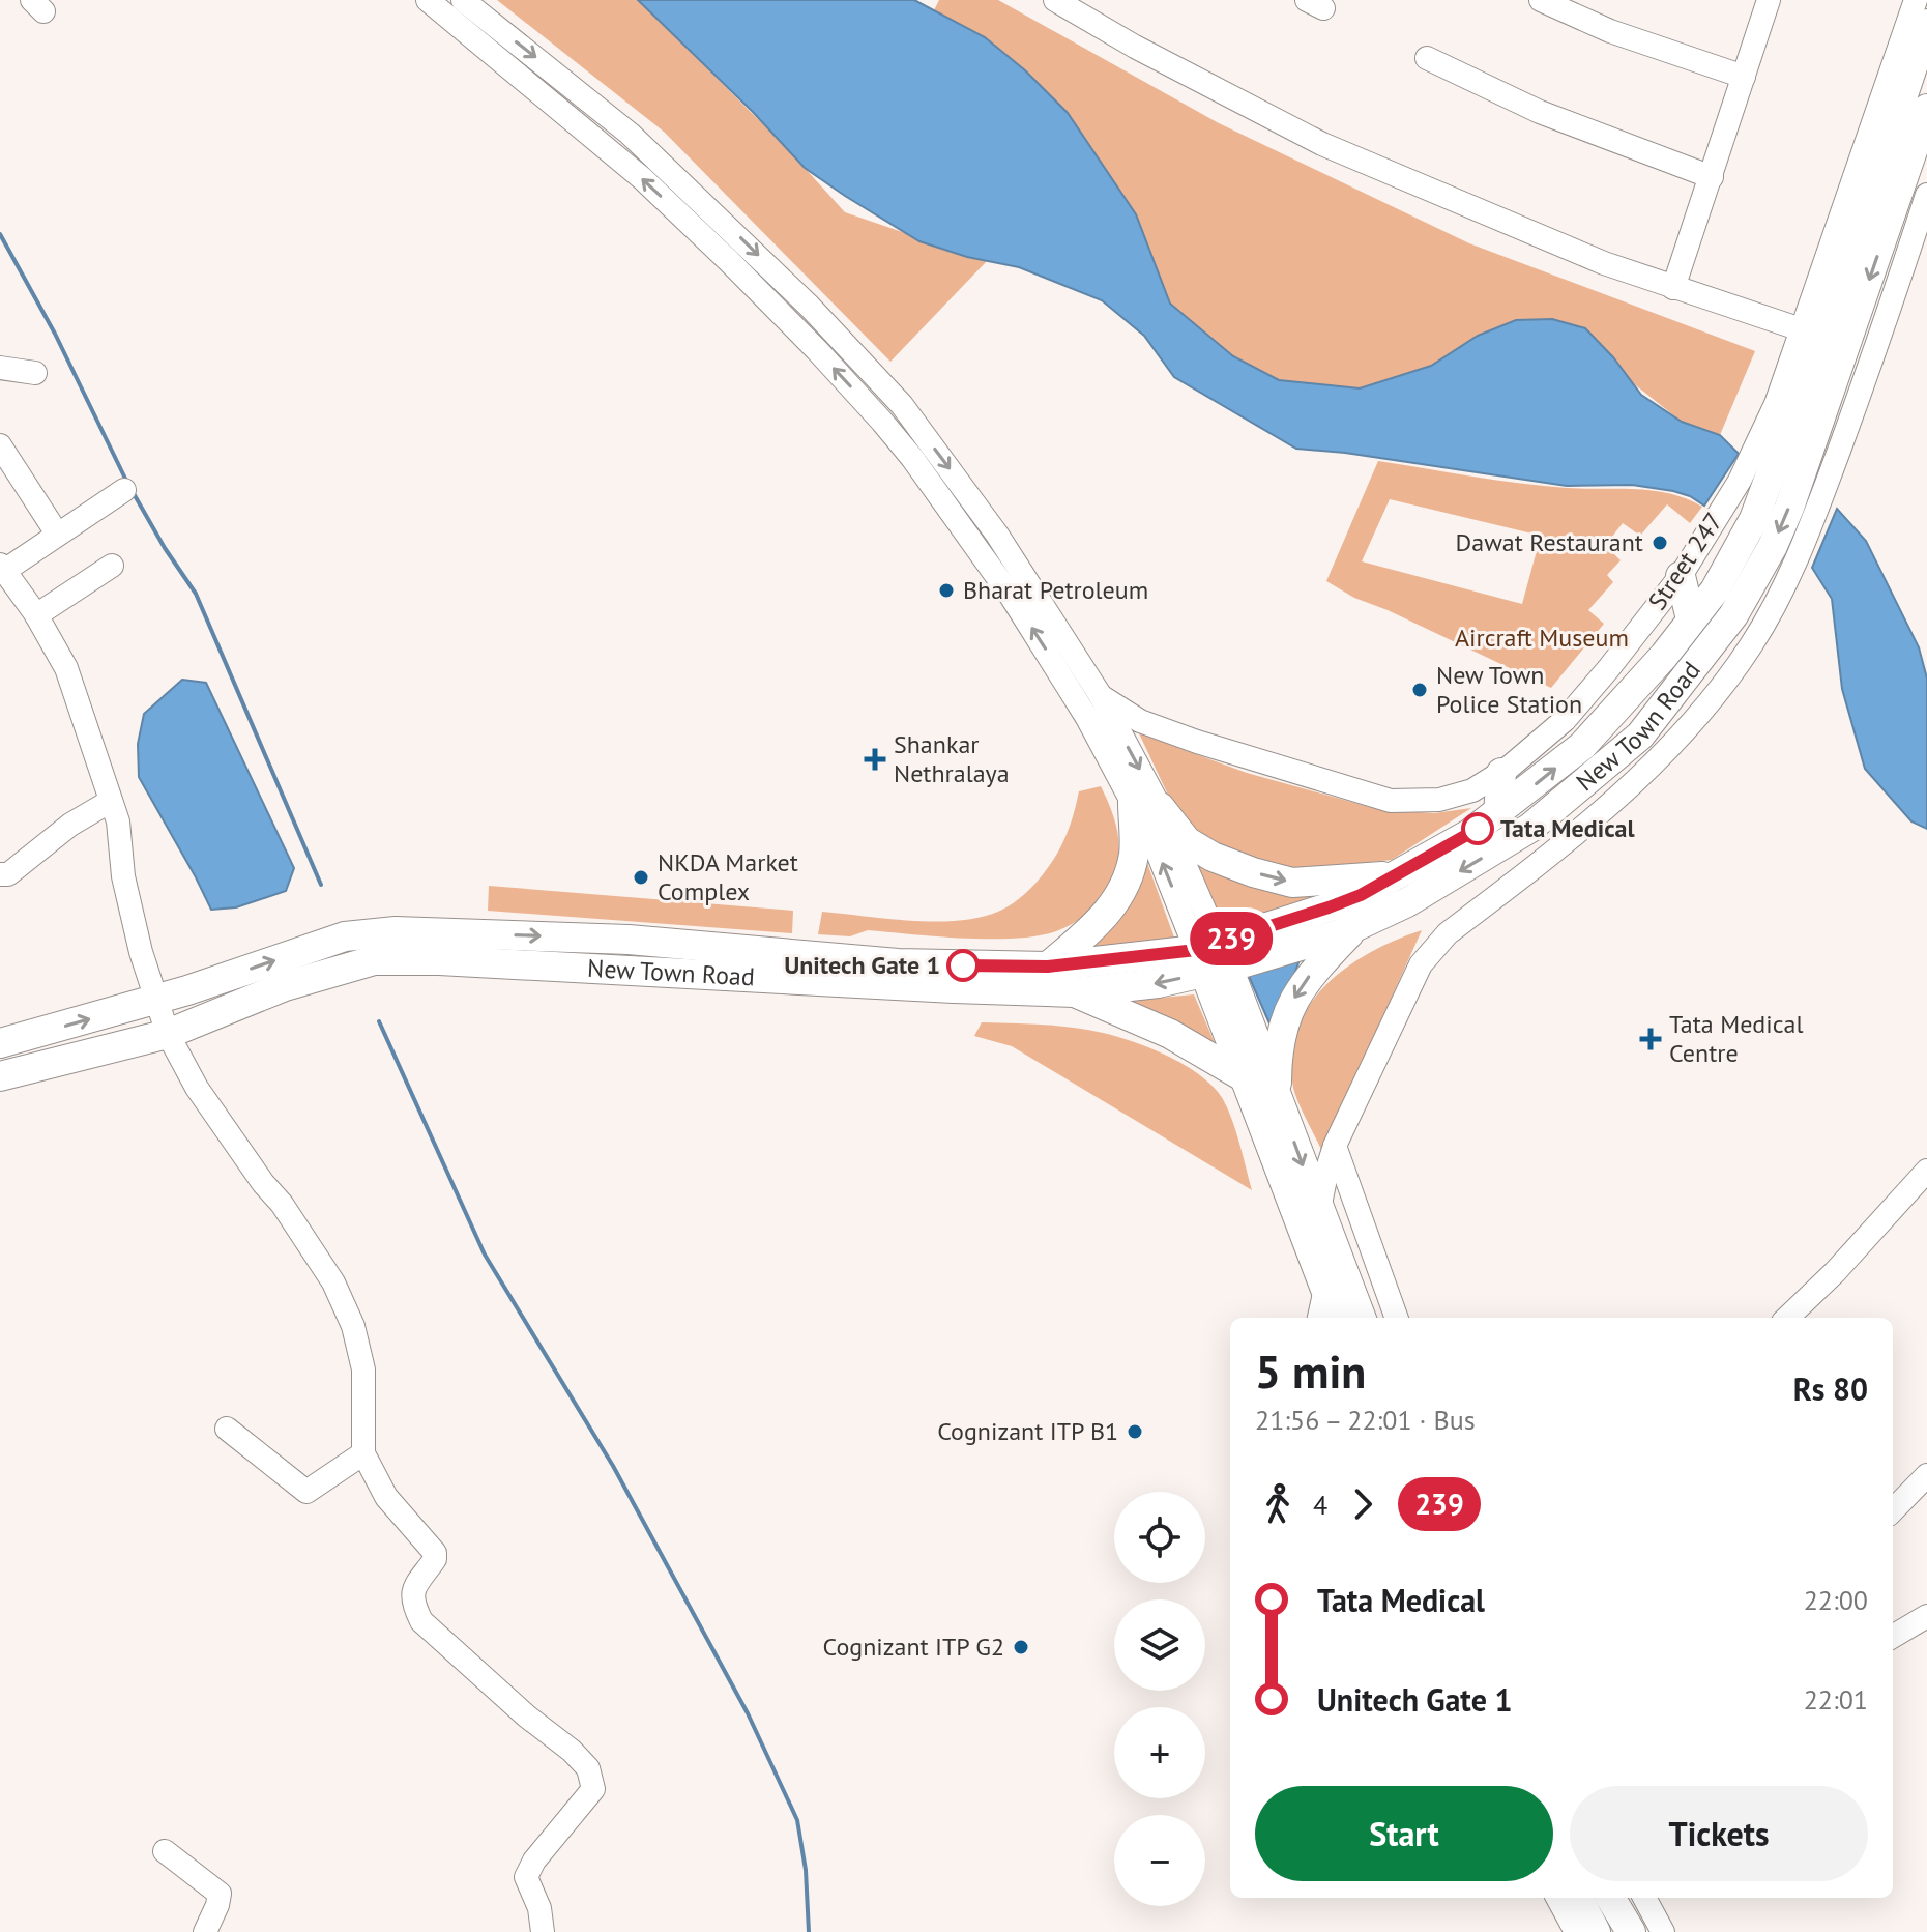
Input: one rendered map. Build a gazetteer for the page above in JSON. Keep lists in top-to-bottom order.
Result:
{
  "streets": {
    "main road": ["New Town Road"],
    "street": ["Street 247"]
  },
  "parks": ["Aircraft Museum"],
  "places": {
    "other": [
      "Dawat Restaurant",
      "Bharat Petroleum",
      "New Town Police Station",
      "Tata Medical",
      "NKDA Market Complex",
      "Unitech Gate 1",
      "Cognizant ITP B1",
      "Cognizant ITP G2"
    ],
    "health": ["Shankar Nethralaya", "Tata Medical Centre"]
  },
  "lines": ["bus line 239"],
  "page": {
    "on_map": "239",
    "heading": ["5 min", "21:56 – 22:01 · Bus", "Rs 80"],
    "legs": ["4", "239"],
    "map_buttons": ["+", "−"],
    "list": [
      {
        "name": "Tata Medical",
        "value": "22:00"
      },
      {
        "name": "Unitech Gate 1",
        "value": "22:01"
      }
    ],
    "buttons": ["Start", "Tickets"]
  }
}
